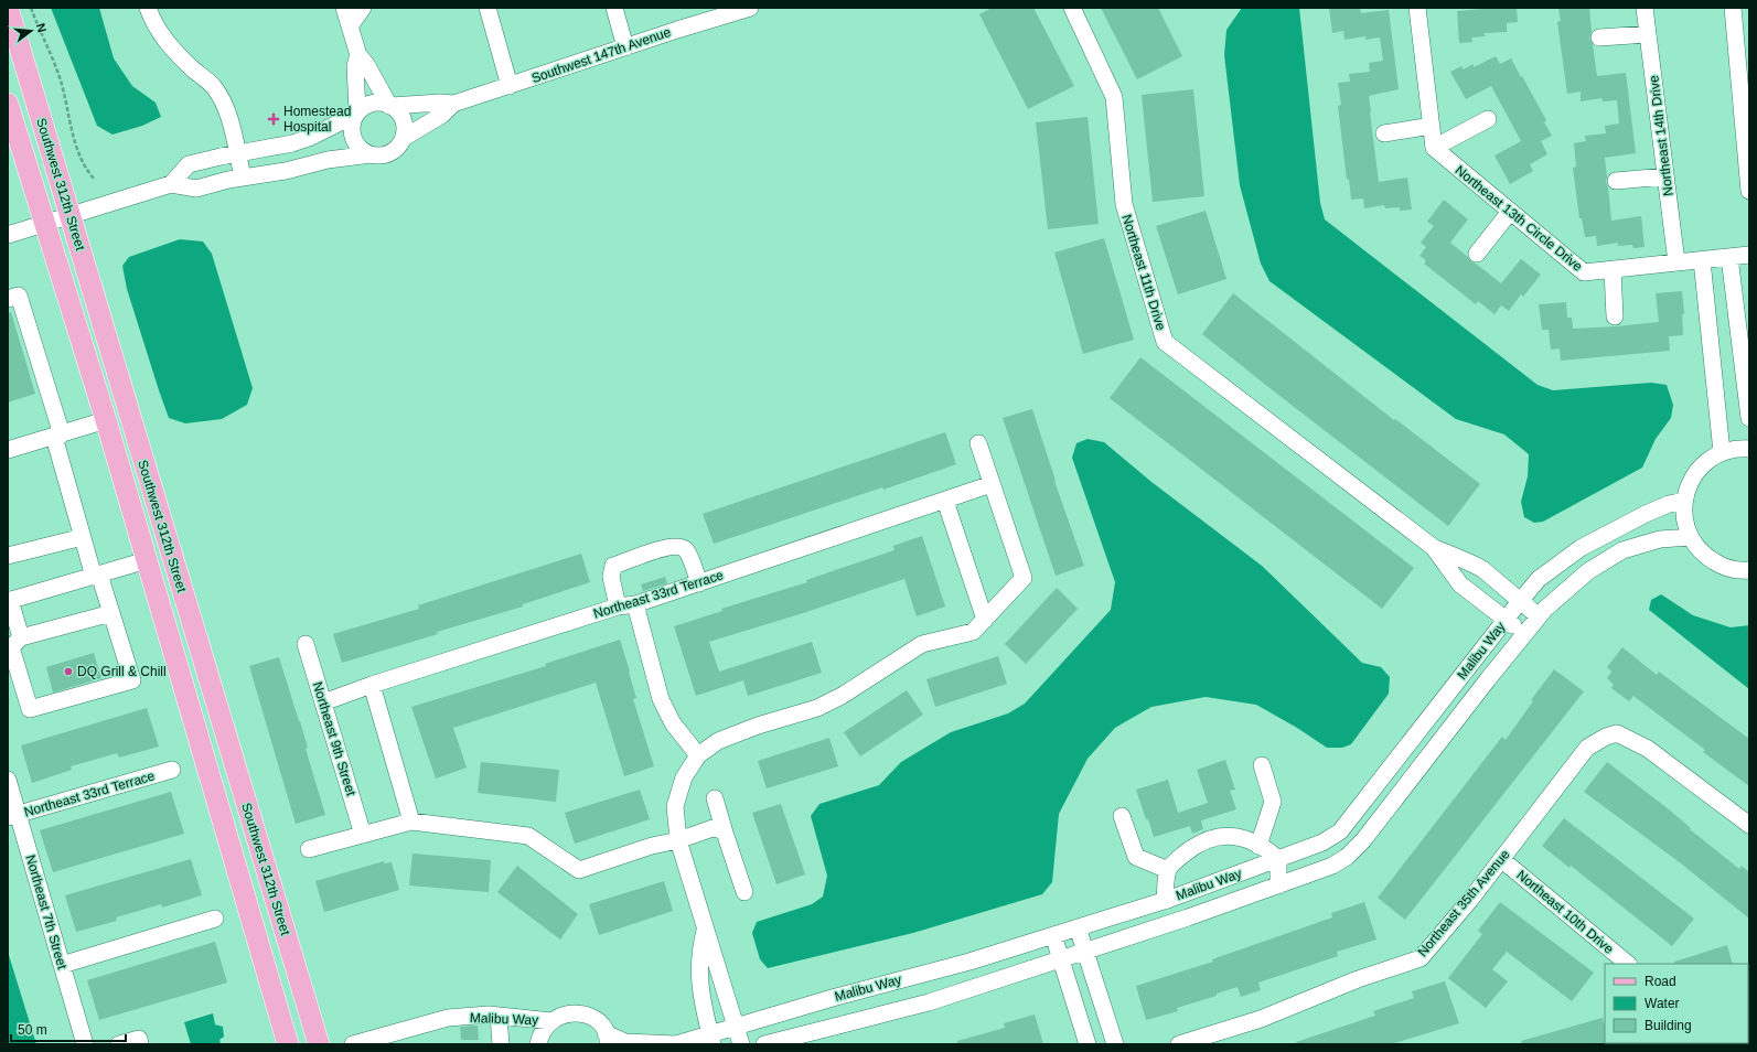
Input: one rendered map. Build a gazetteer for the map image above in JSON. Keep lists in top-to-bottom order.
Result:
{
  "streets": {
    "main road": ["Southwest 312th Street"],
    "street": [
      "Southwest 147th Avenue",
      "Northeast 14th Drive",
      "Northeast 13th Circle Drive",
      "Northeast 11th Drive",
      "Northeast 33rd Terrace",
      "Malibu Way",
      "Northeast 9th Street",
      "Northeast 35th Avenue",
      "Northeast 7th Street",
      "Northeast 10th Drive"
    ]
  },
  "crossings": [
    ["Northeast 14th Drive", "Northeast 13th Circle Drive"],
    ["Northeast 11th Drive", "Malibu Way"],
    ["Northeast 33rd Terrace", "Northeast 9th Street"],
    ["Northeast 33rd Terrace", "Northeast 7th Street"],
    ["Northeast 35th Avenue", "Northeast 10th Drive"]
  ],
  "places": {
    "health": ["Homestead Hospital"],
    "other": ["DQ Grill & Chill"]
  },
  "legend": ["Road", "Water", "Building"],
  "scale_bar": "50 m",
  "north": "right"
}
